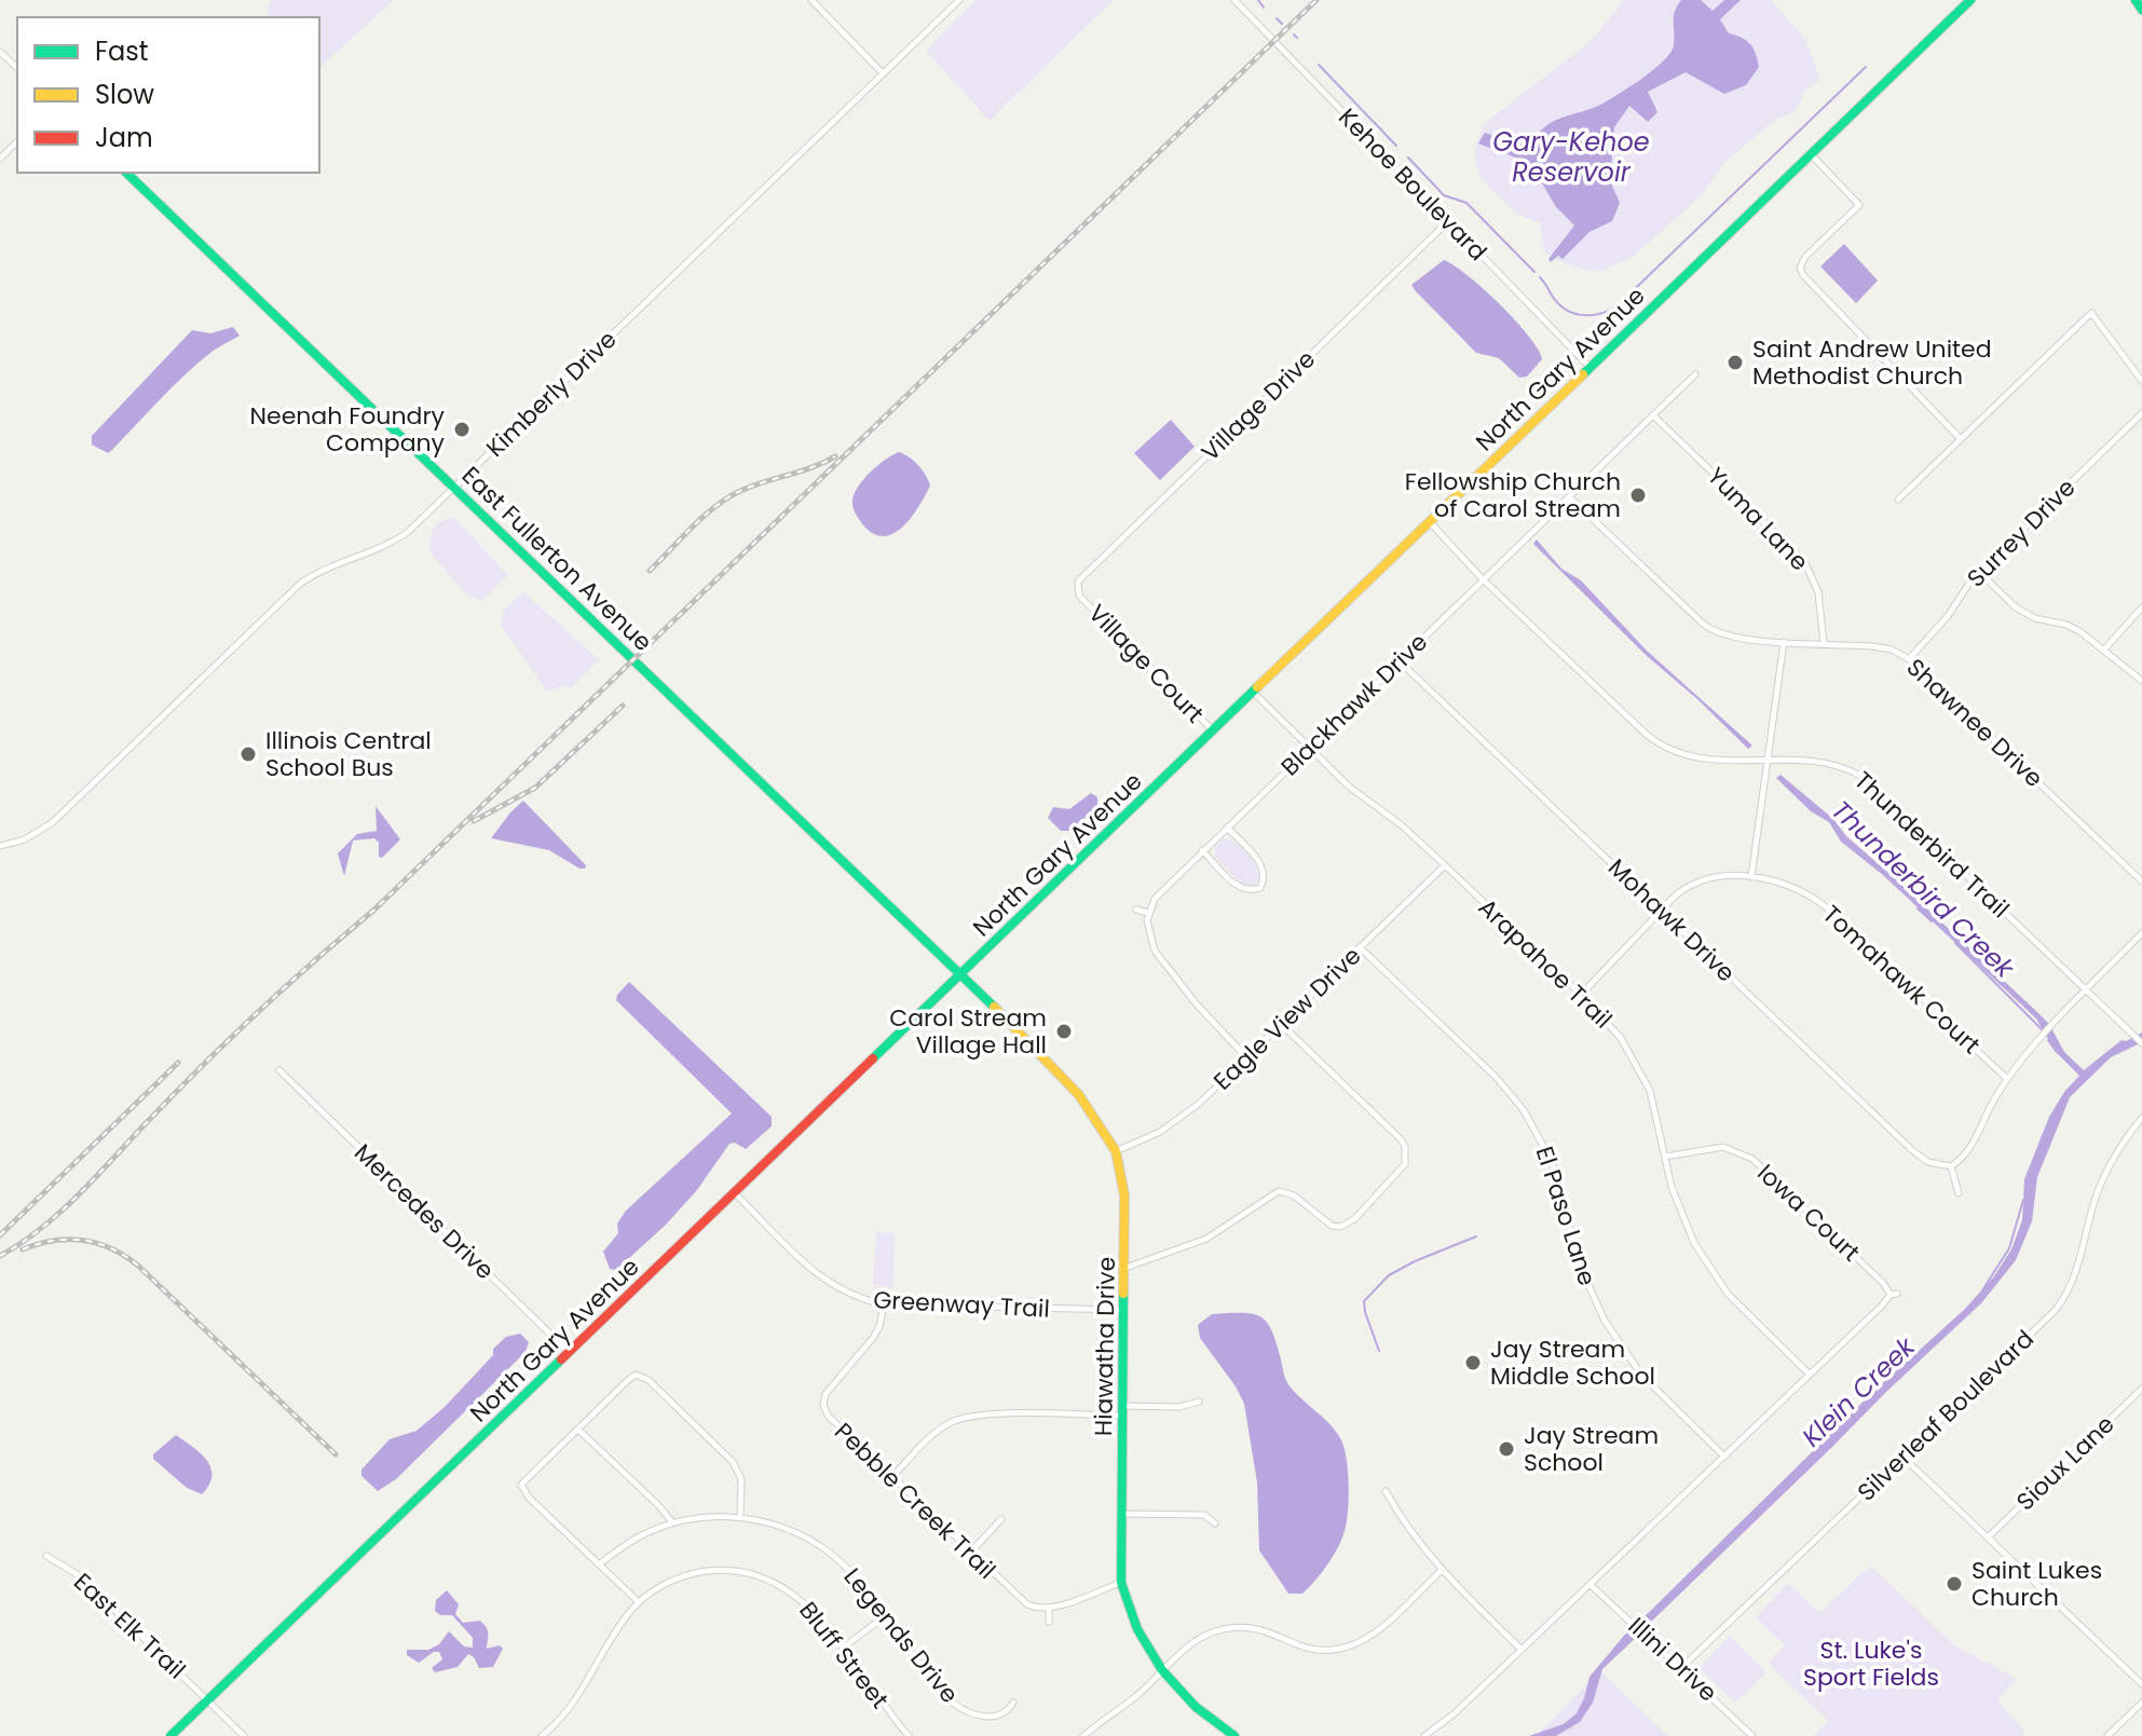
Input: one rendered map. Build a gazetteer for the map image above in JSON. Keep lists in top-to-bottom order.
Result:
{
  "streets": {
    "street": [
      "Kehoe Boulevard",
      "North Gary Avenue",
      "Kimberly Drive",
      "Village Drive",
      "Yuma Lane",
      "Surrey Drive",
      "East Fullerton Avenue",
      "Village Court",
      "Blackhawk Drive",
      "Shawnee Drive",
      "Thunderbird Trail",
      "Mohawk Drive",
      "Arapahoe Trail",
      "Tomahawk Court",
      "Eagle View Drive",
      "Mercedes Drive",
      "Iowa Court",
      "El Paso Lane",
      "Greenway Trail",
      "Hiawatha Drive",
      "Silverleaf Boulevard",
      "Sioux Lane",
      "Pebble Creek Trail",
      "East Elk Trail",
      "Legends Drive",
      "Bluff Street",
      "Illini Drive"
    ]
  },
  "crossings": [
    ["Kehoe Boulevard", "North Gary Avenue"],
    ["Kehoe Boulevard", "Village Drive"],
    ["North Gary Avenue", "East Fullerton Avenue"],
    ["North Gary Avenue", "Village Court"],
    ["North Gary Avenue", "Thunderbird Trail"],
    ["North Gary Avenue", "Arapahoe Trail"],
    ["North Gary Avenue", "Mercedes Drive"],
    ["North Gary Avenue", "Greenway Trail"],
    ["North Gary Avenue", "Hiawatha Drive"],
    ["North Gary Avenue", "East Elk Trail"],
    ["Kimberly Drive", "East Fullerton Avenue"],
    ["Village Drive", "Village Court"],
    ["Yuma Lane", "Blackhawk Drive"],
    ["Yuma Lane", "Shawnee Drive"],
    ["Surrey Drive", "Shawnee Drive"],
    ["East Fullerton Avenue", "Hiawatha Drive"],
    ["Blackhawk Drive", "Shawnee Drive"],
    ["Blackhawk Drive", "Thunderbird Trail"],
    ["Blackhawk Drive", "Mohawk Drive"],
    ["Blackhawk Drive", "Arapahoe Trail"],
    ["Mohawk Drive", "Tomahawk Court"],
    ["Arapahoe Trail", "Tomahawk Court"],
    ["Arapahoe Trail", "Eagle View Drive"],
    ["Arapahoe Trail", "Iowa Court"],
    ["Eagle View Drive", "El Paso Lane"],
    ["Eagle View Drive", "Hiawatha Drive"],
    ["Greenway Trail", "Hiawatha Drive"],
    ["Greenway Trail", "Pebble Creek Trail"],
    ["Silverleaf Boulevard", "Illini Drive"]
  ],
  "water": ["Gary-Kehoe Reservoir", "Thunderbird Creek", "Klein Creek"],
  "parks": ["St. Luke's Sport Fields"],
  "places": [
    "Saint Andrew United Methodist Church",
    "Neenah Foundry Company",
    "Fellowship Church of Carol Stream",
    "Illinois Central School Bus",
    "Carol Stream Village Hall",
    "Jay Stream Middle School",
    "Jay Stream School",
    "Saint Lukes Church"
  ],
  "legend": ["Fast", "Slow", "Jam"]
}
